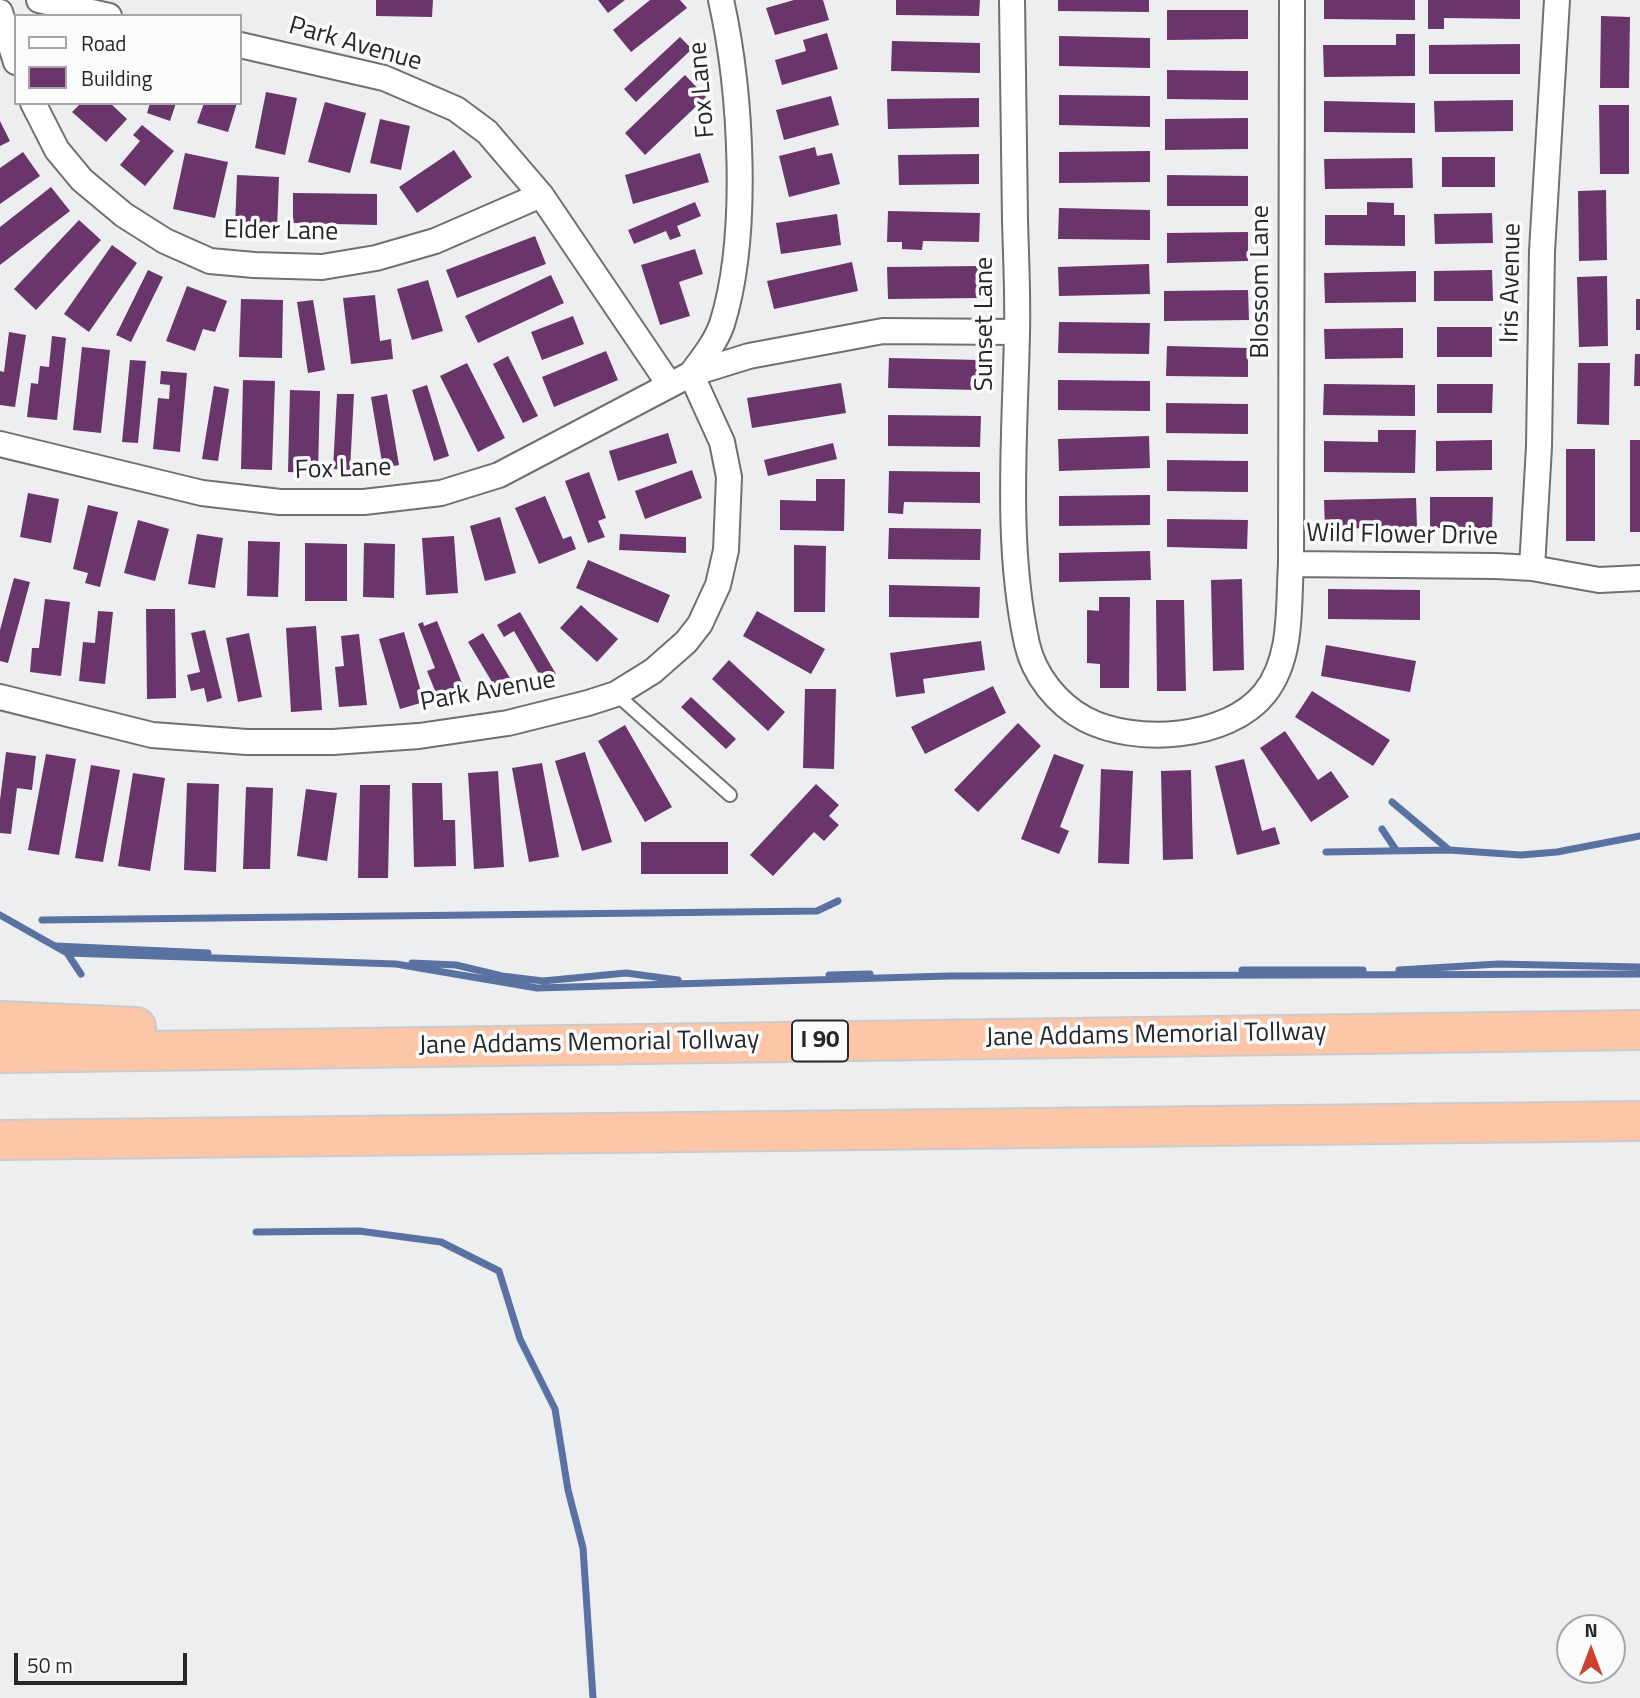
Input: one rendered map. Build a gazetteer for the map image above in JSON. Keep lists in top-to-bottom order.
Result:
{
  "streets": {
    "highway": ["Jane Addams Memorial Tollway", "I 90"],
    "street": [
      "Park Avenue",
      "Fox Lane",
      "Elder Lane",
      "Blossom Lane",
      "Iris Avenue",
      "Sunset Lane",
      "Wild Flower Drive"
    ]
  },
  "crossings": [
    ["Park Avenue", "Fox Lane"],
    ["Park Avenue", "Elder Lane"],
    ["Blossom Lane", "Wild Flower Drive"],
    ["Iris Avenue", "Wild Flower Drive"],
    ["Sunset Lane", "Wild Flower Drive"]
  ],
  "legend": ["Road", "Building"],
  "scale_bar": "50 m",
  "north": "top"
}
